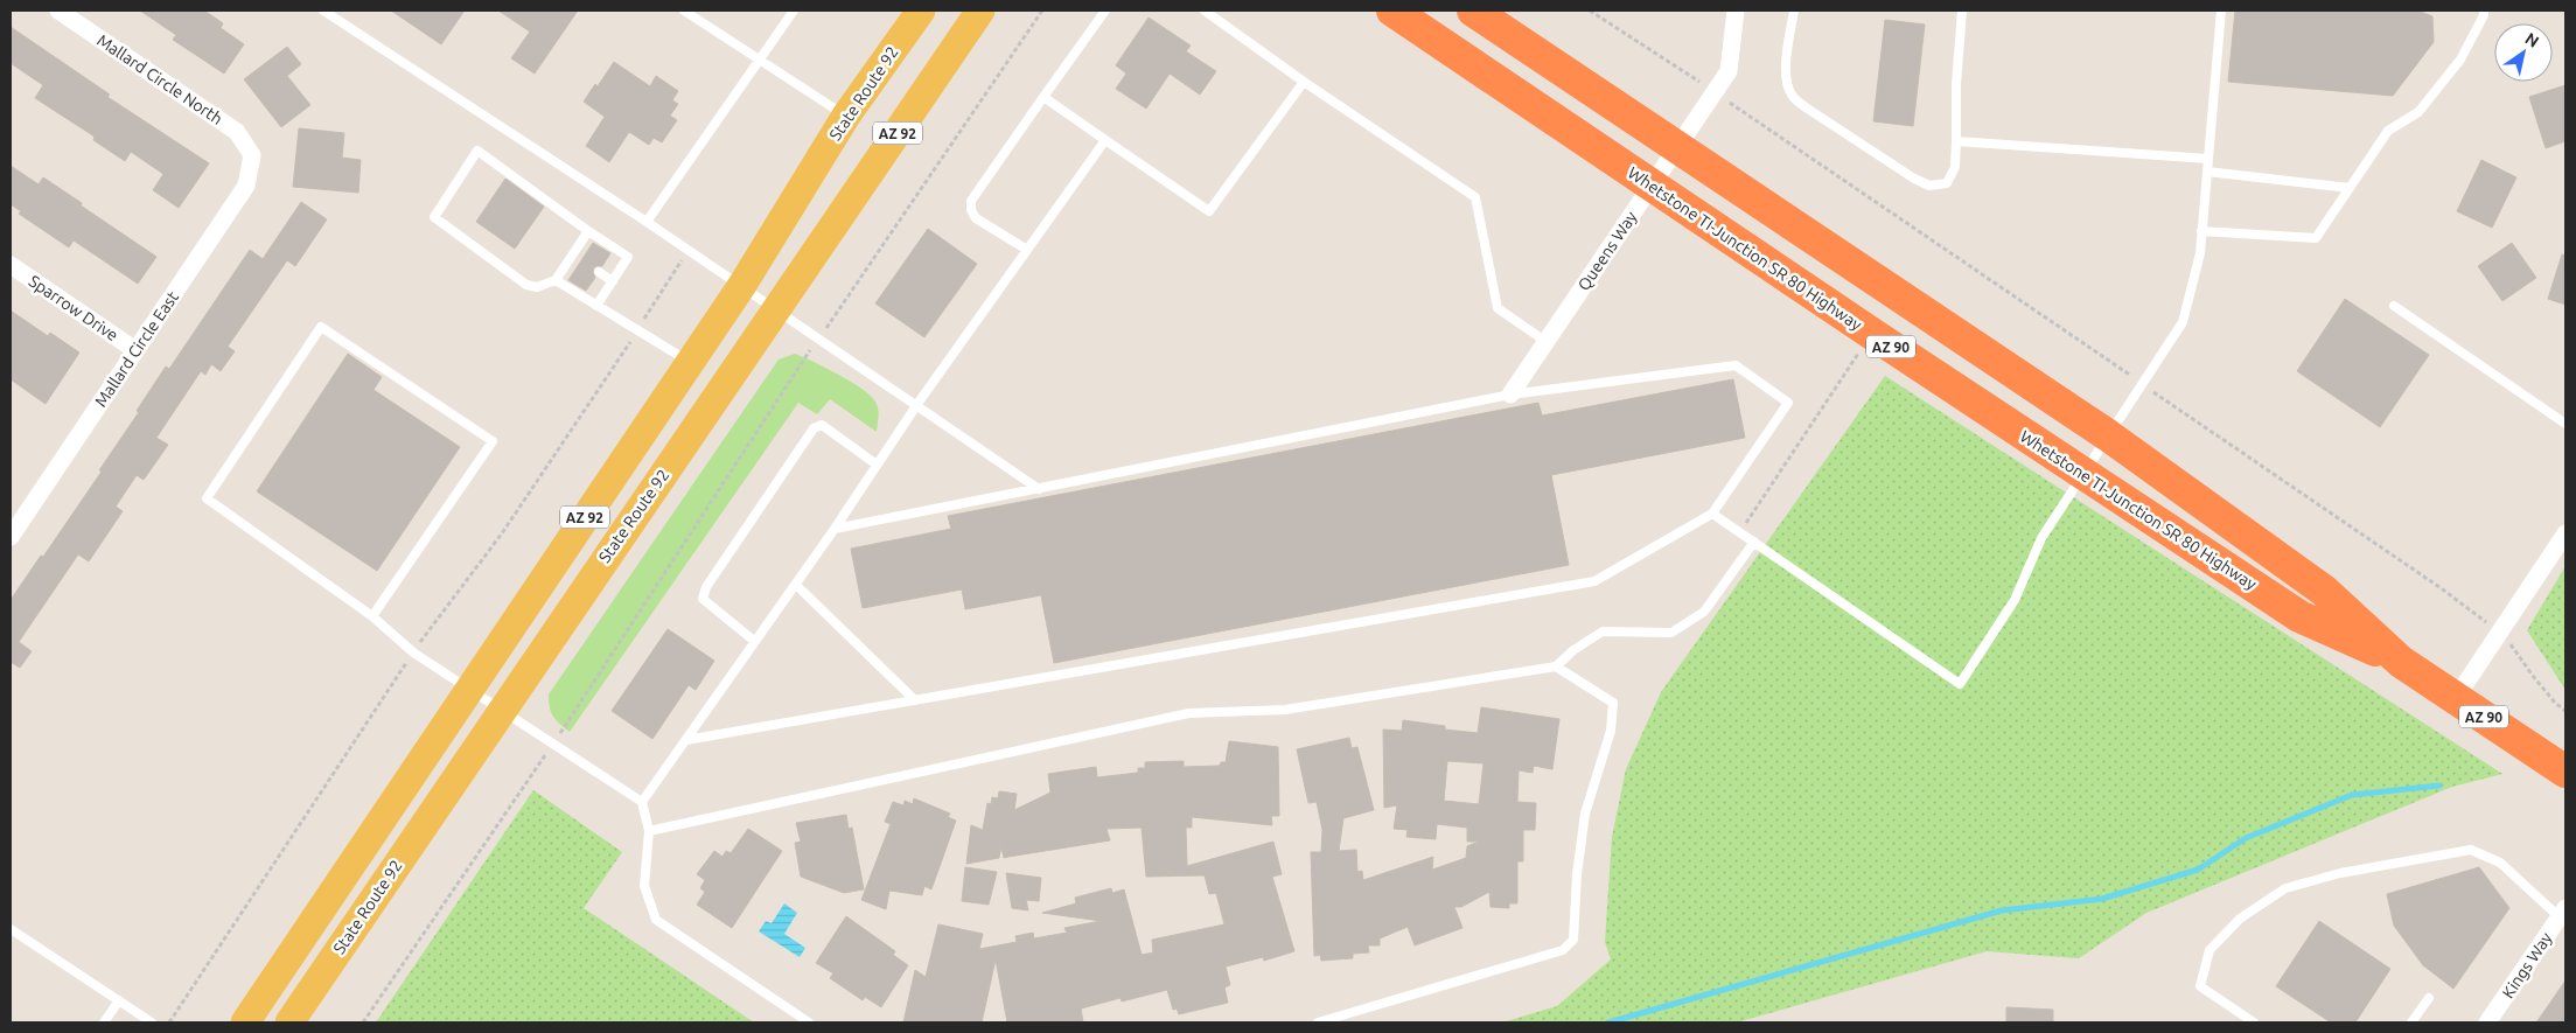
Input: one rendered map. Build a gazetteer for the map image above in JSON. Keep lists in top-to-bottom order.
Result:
{
  "streets": {
    "highway": ["Whetstone TI-Junction SR 80 Highway", "AZ 90"],
    "main road": ["State Route 92", "AZ 92"],
    "street": [
      "Mallard Circle North",
      "Queens Way",
      "Sparrow Drive",
      "Mallard Circle East",
      "Kings Way"
    ]
  },
  "crossings": [
    ["Mallard Circle North", "Mallard Circle East"],
    ["Whetstone TI-Junction SR 80 Highway", "Queens Way"],
    ["Sparrow Drive", "Mallard Circle East"]
  ],
  "north": "top right"
}
